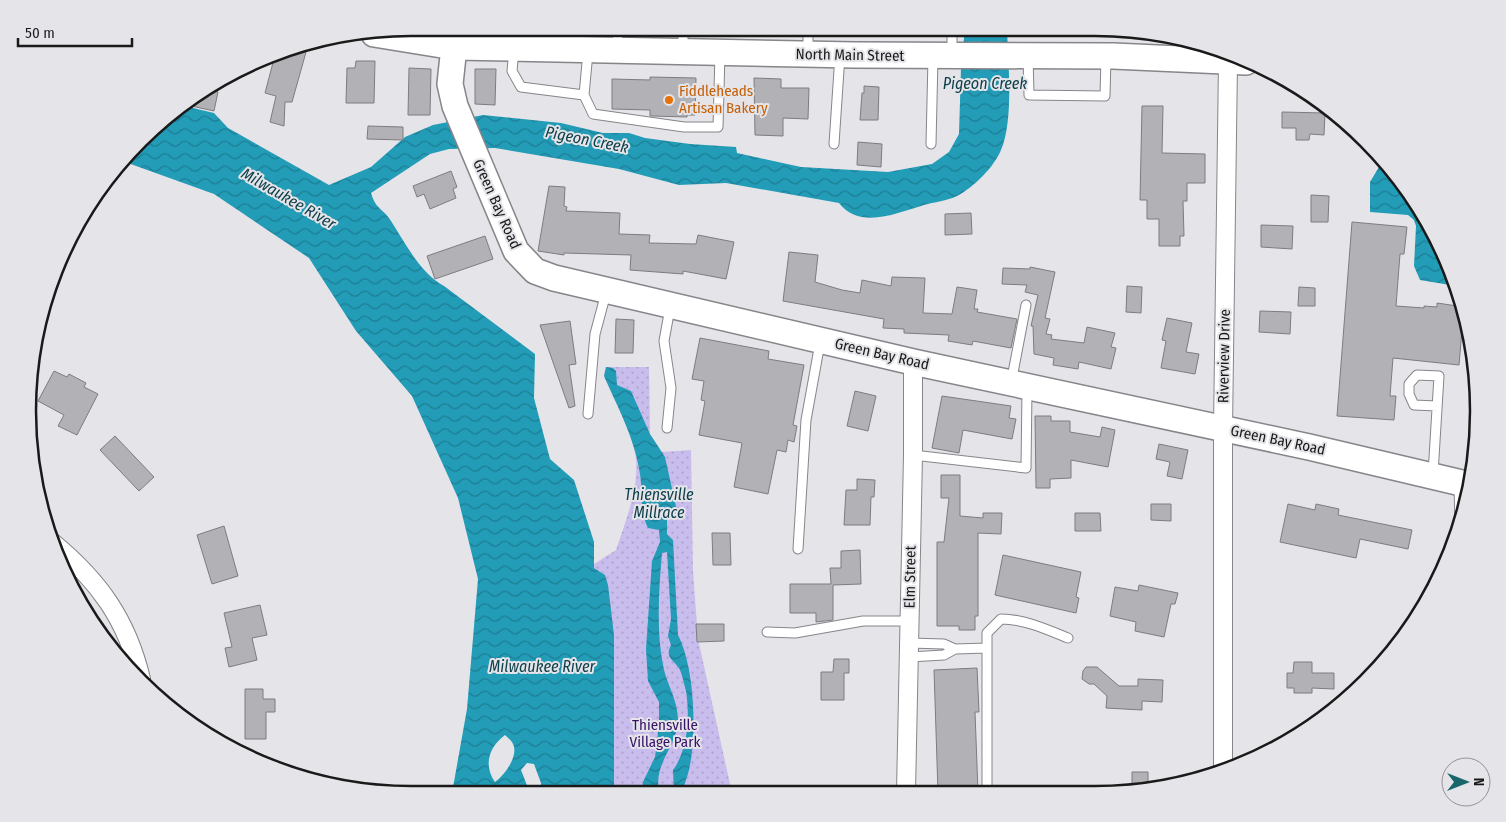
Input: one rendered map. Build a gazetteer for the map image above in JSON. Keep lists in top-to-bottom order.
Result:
{
  "streets": {
    "street": [
      "North Main Street",
      "Green Bay Road",
      "Riverview Drive",
      "Elm Street"
    ]
  },
  "crossings": [
    ["North Main Street", "Green Bay Road"],
    ["Green Bay Road", "Riverview Drive"],
    ["Green Bay Road", "Elm Street"]
  ],
  "water": ["Pigeon Creek", "Milwaukee River", "Thiensville Millrace"],
  "parks": ["Thiensville Village Park"],
  "places": ["Fiddleheads Artisan Bakery"],
  "scale_bar": "50 m",
  "north": "right"
}
